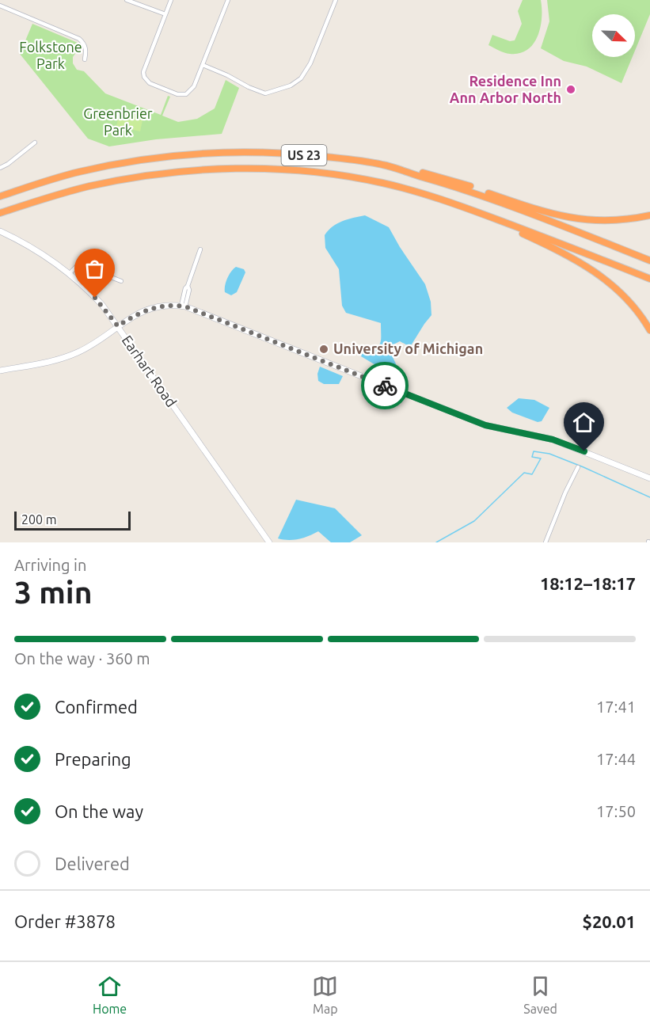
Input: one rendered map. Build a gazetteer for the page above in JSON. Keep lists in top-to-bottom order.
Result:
{
  "streets": {
    "highway": ["US 23"],
    "street": ["Earhart Road"]
  },
  "parks": ["Folkstone Park", "Greenbrier Park"],
  "places": ["Residence Inn Ann Arbor North", "University of Michigan"],
  "scale_bar": "200 m",
  "north": "bottom right",
  "page": {
    "scale": "200 m",
    "heading": ["3 min", "Arriving in", "18:12–18:17"],
    "panel": ["Order #3878", "$20.01"],
    "bar": "On the way · 360 m",
    "list": [
      ["Confirmed", "17:41"],
      ["Preparing", "17:44"],
      ["On the way", "17:50"],
      "Delivered"
    ],
    "tabs": ["Home", "Map", "Saved"]
  }
}
